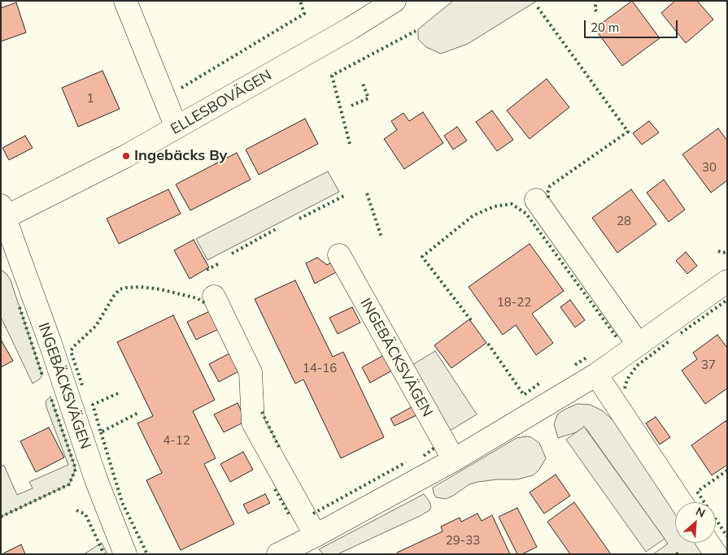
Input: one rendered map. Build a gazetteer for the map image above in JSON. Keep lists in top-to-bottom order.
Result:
{
  "streets": {
    "street": ["ELLESBOVÄGEN", "INGEBÄCKSVÄGEN"]
  },
  "crossings": [
    ["ELLESBOVÄGEN", "INGEBÄCKSVÄGEN"]
  ],
  "places": ["Ingebäcks By"],
  "house_numbers": [
    "1",
    "30",
    "28",
    "18-22",
    "37",
    "14-16",
    "4-12",
    "29-33"
  ],
  "scale_bar": "20 m",
  "north": "top right"
}
